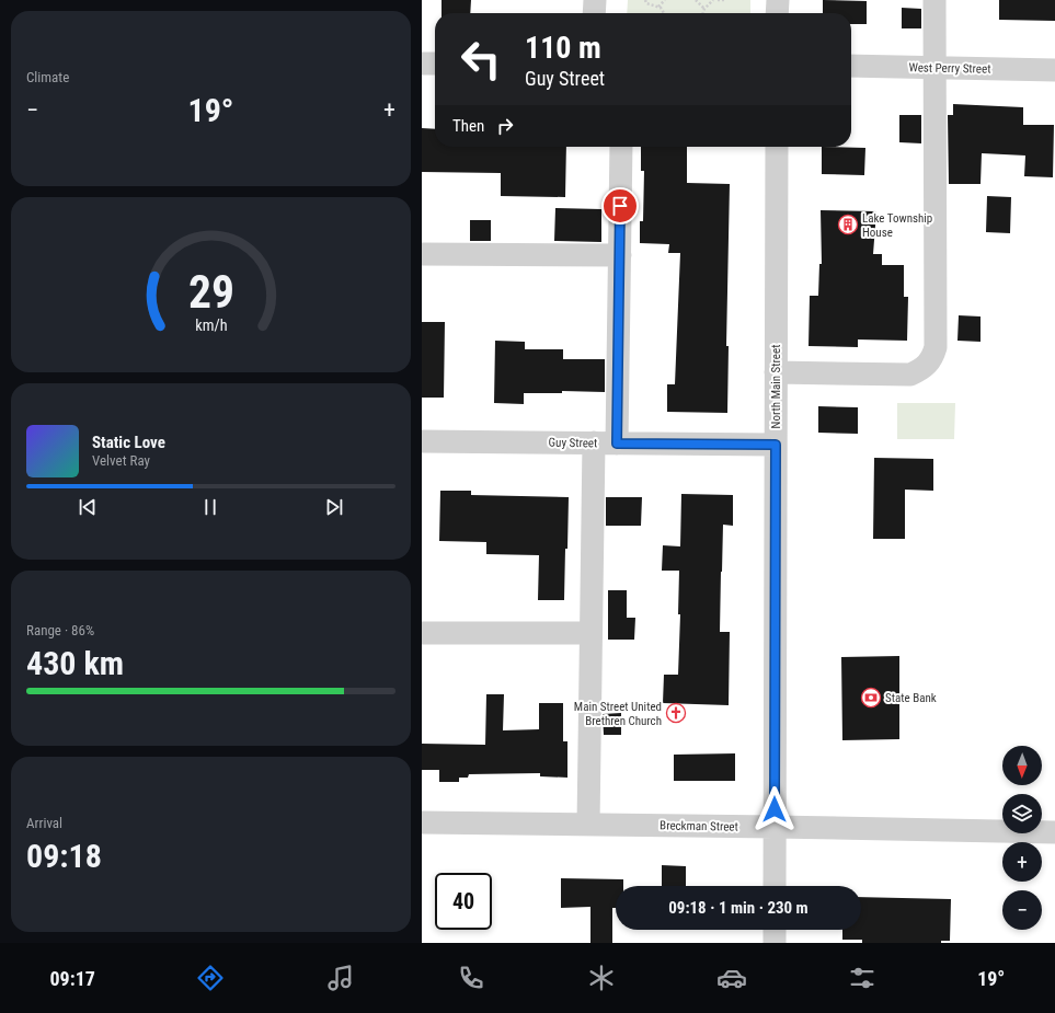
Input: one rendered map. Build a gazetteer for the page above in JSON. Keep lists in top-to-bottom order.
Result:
{
  "streets": {
    "street": [
      "West Perry Street",
      "North Main Street",
      "Guy Street",
      "Breckman Street"
    ]
  },
  "crossings": [
    ["North Main Street", "Guy Street"],
    ["North Main Street", "Breckman Street"]
  ],
  "places": {
    "building": ["Lake Township House"],
    "bank": ["State Bank"],
    "church": ["Main Street United Brethren Church"]
  },
  "north": "bottom",
  "page": {
    "tile": [
      "Climate",
      ["Range · 86%", "430 km"],
      ["Arrival", "09:18"]
    ],
    "turn": ["110 m", "Guy Street"],
    "heat": ["−", "19°", "+"],
    "then": "Then",
    "song": ["Static Love", "Velvet Ray"],
    "map_buttons": ["+", "−"],
    "limit": "40",
    "trip": "09:18 · 1 min · 230 m",
    "tabs": ["09:17", "19°"],
    "gauge": ["29", "km/h"]
  }
}
